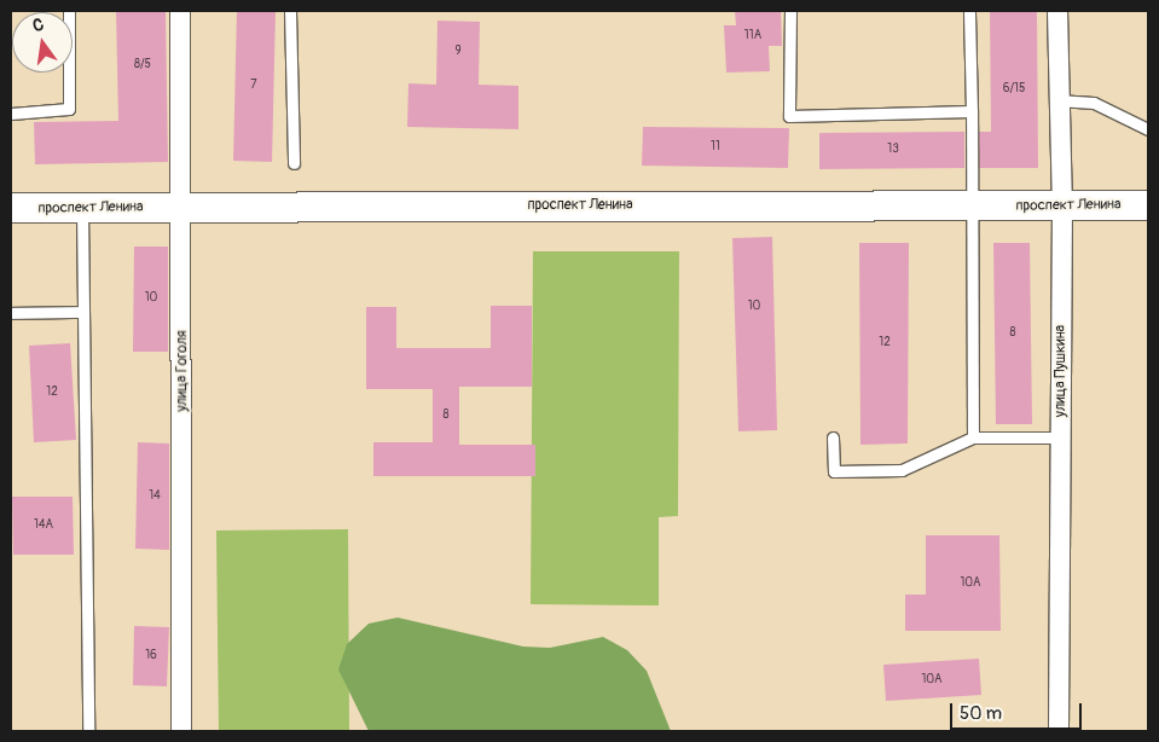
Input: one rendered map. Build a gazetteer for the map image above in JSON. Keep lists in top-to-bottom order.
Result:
{
  "streets": {
    "street": ["проспект Ленина", "улица Гоголя", "улица Пушкина"]
  },
  "crossings": [
    ["проспект Ленина", "улица Гоголя"],
    ["проспект Ленина", "улица Пушкина"]
  ],
  "house_numbers": [
    "11А",
    "9",
    "8/5",
    "7",
    "6/15",
    "11",
    "13",
    "10",
    "10",
    "8",
    "12",
    "12",
    "8",
    "14",
    "14А",
    "10А",
    "16",
    "10А"
  ],
  "scale_bar": "50 m",
  "north": "top"
}
